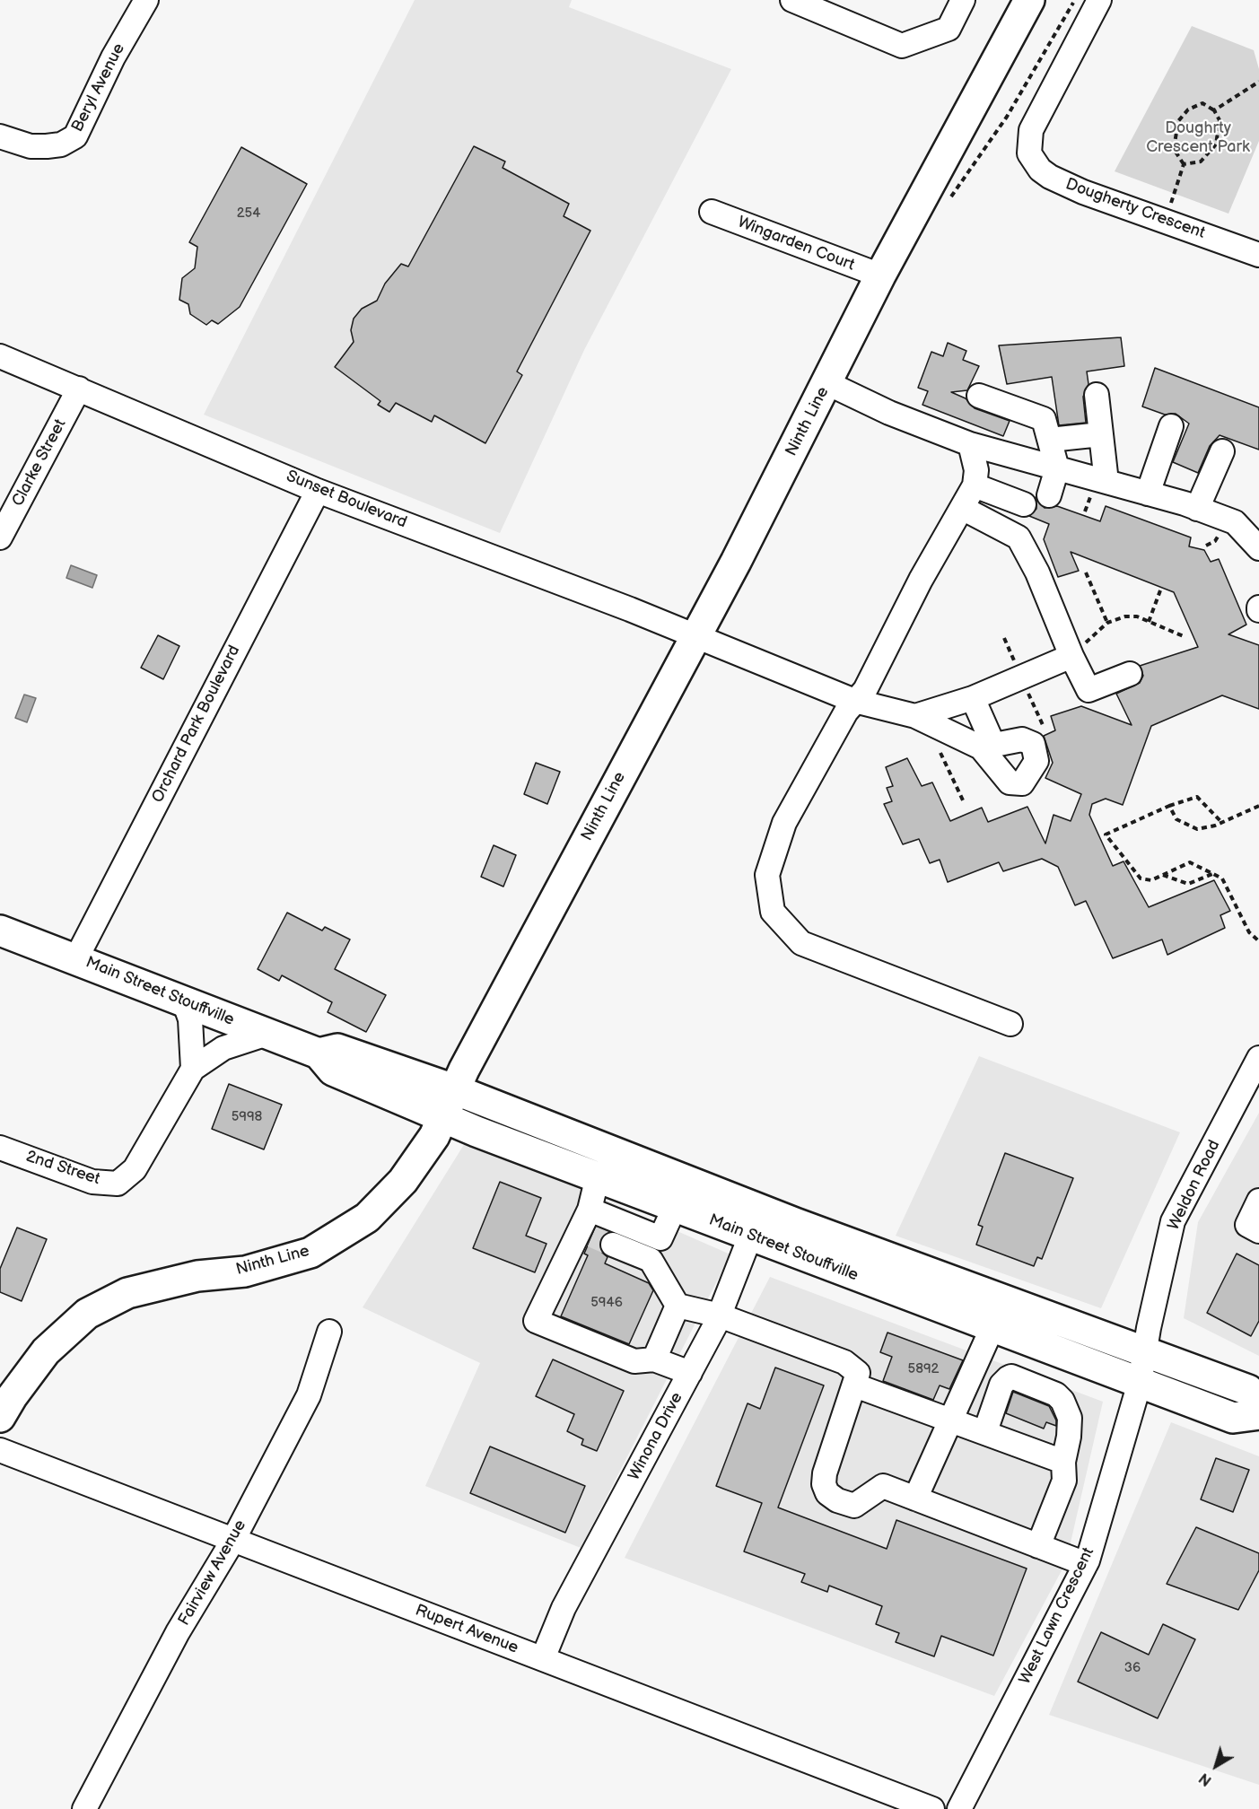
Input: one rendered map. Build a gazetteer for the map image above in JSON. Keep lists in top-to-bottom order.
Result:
{
  "streets": {
    "main road": ["Ninth Line", "Main Street Stouffville"],
    "street": [
      "Beryl Avenue",
      "Dougherty Crescent",
      "Wingarden Court",
      "Clarke Street",
      "Sunset Boulevard",
      "Orchard Park Boulevard",
      "2nd Street",
      "Weldon Road",
      "Winona Drive",
      "Fairview Avenue",
      "West Lawn Crescent",
      "Rupert Avenue"
    ]
  },
  "crossings": [
    ["Wingarden Court", "Ninth Line"],
    ["Ninth Line", "Sunset Boulevard"],
    ["Ninth Line", "Main Street Stouffville"],
    ["Clarke Street", "Sunset Boulevard"],
    ["Sunset Boulevard", "Orchard Park Boulevard"],
    ["Orchard Park Boulevard", "Main Street Stouffville"],
    ["Main Street Stouffville", "2nd Street"],
    ["Main Street Stouffville", "Weldon Road"],
    ["Main Street Stouffville", "Winona Drive"],
    ["Main Street Stouffville", "West Lawn Crescent"],
    ["Weldon Road", "West Lawn Crescent"],
    ["Winona Drive", "Rupert Avenue"],
    ["Fairview Avenue", "Rupert Avenue"]
  ],
  "parks": ["Doughrty Crescent Park"],
  "house_numbers": [
    "254",
    "5998",
    "5946",
    "5892",
    "36"
  ],
  "north": "bottom left"
}
